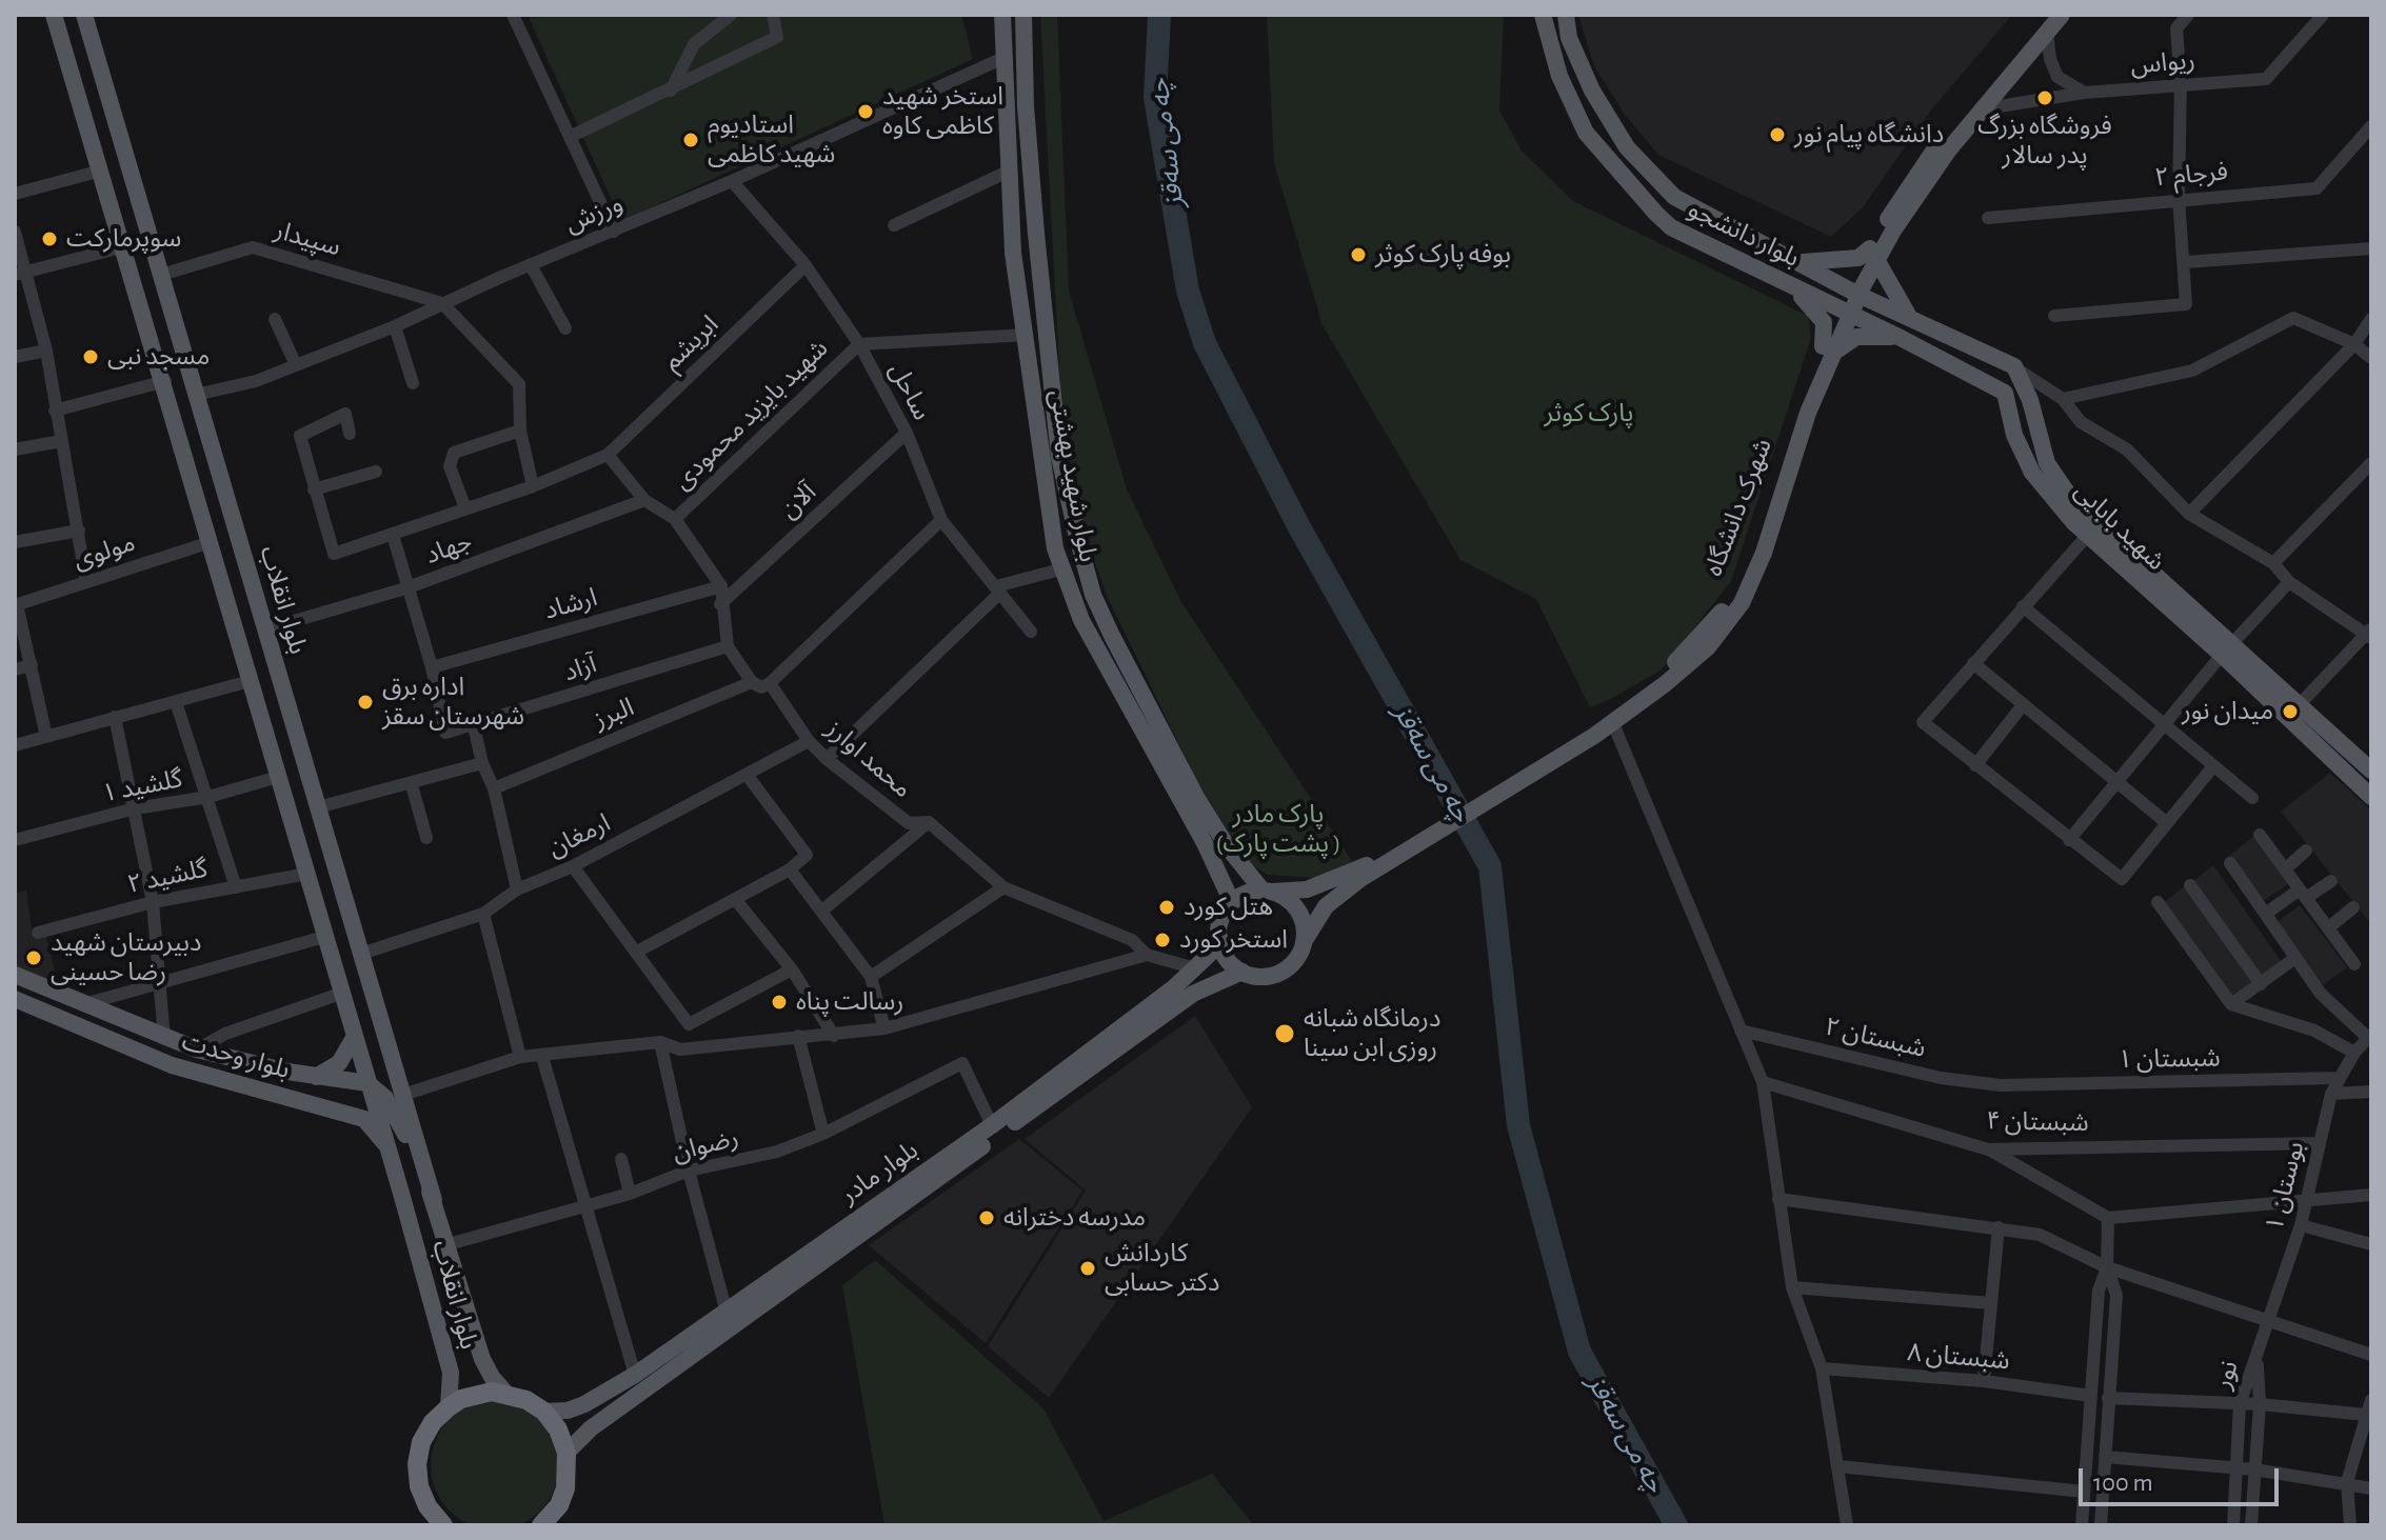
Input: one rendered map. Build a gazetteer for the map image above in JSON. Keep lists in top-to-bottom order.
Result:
{
  "streets": {
    "main road": [
      "بلوار دانشجو",
      "بلوار شهید بهشتی",
      "شهرک دانشگاه",
      "شهید بابایی",
      "بلوار انقلاب",
      "بلوار وحدت",
      "بلوار مادر"
    ],
    "street": [
      "ریواس",
      "فرجام ۲",
      "ورزش",
      "سپیدار",
      "ابریشم",
      "ساحل",
      "شهید بایزید محمودی",
      "آلان",
      "جهاد",
      "مولوی",
      "ارشاد",
      "آزاد",
      "البرز",
      "محمد اوارز",
      "گلشید ۱",
      "ارمغان",
      "گلشید ۲",
      "شبستان ۲",
      "شبستان ۱",
      "شبستان ۴",
      "رضوان",
      "بوستان ۱",
      "شبستان ۸",
      "نور"
    ]
  },
  "crossings": [
    ["ورزش", "سپیدار"],
    ["ورزش", "ساحل"],
    ["ورزش", "بلوار شهید بهشتی"],
    ["ورزش", "بلوار انقلاب"],
    ["بلوار دانشجو", "شهید بابایی"],
    ["سپیدار", "بلوار انقلاب"],
    ["ابریشم", "ساحل"],
    ["ساحل", "شهید بایزید محمودی"],
    ["ساحل", "آلان"],
    ["بلوار شهید بهشتی", "بلوار مادر"],
    ["جهاد", "بلوار انقلاب"],
    ["مولوی", "بلوار انقلاب"],
    ["بلوار انقلاب", "گلشید ۱"],
    ["بلوار انقلاب", "ارمغان"],
    ["بلوار انقلاب", "گلشید ۲"],
    ["بلوار انقلاب", "بلوار وحدت"],
    ["بلوار انقلاب", "رضوان"],
    ["ارشاد", "آزاد"],
    ["محمد اوارز", "ارمغان"],
    ["شبستان ۲", "شبستان ۱"],
    ["شبستان ۱", "بوستان ۱"],
    ["شبستان ۴", "بوستان ۱"],
    ["رضوان", "بلوار مادر"],
    ["بوستان ۱", "نور"]
  ],
  "water": ["چە می سەقز"],
  "parks": ["پارک کوثر", "پارک مادر (پشت پارک )"],
  "places": [
    "فروشگاه بزرگ پدر سالار",
    "استخر شهید کاظمی کاوه",
    "دانشگاه پیام نور",
    "استادیوم شهید کاظمی",
    "سوپرمارکت",
    "بوفه پارک کوثر",
    "مسجد نبی",
    "اداره برق شهرستان سقز",
    "میدان نور",
    "هتل کورد",
    "استخر کورد",
    "دبیرستان شهید رضا حسینی",
    "رسالت پناه",
    "درمانگاه شبانه روزی ابن سینا",
    "مدرسه دخترانه",
    "کاردانش دکتر حسابی"
  ],
  "scale_bar": "100 m"
}
